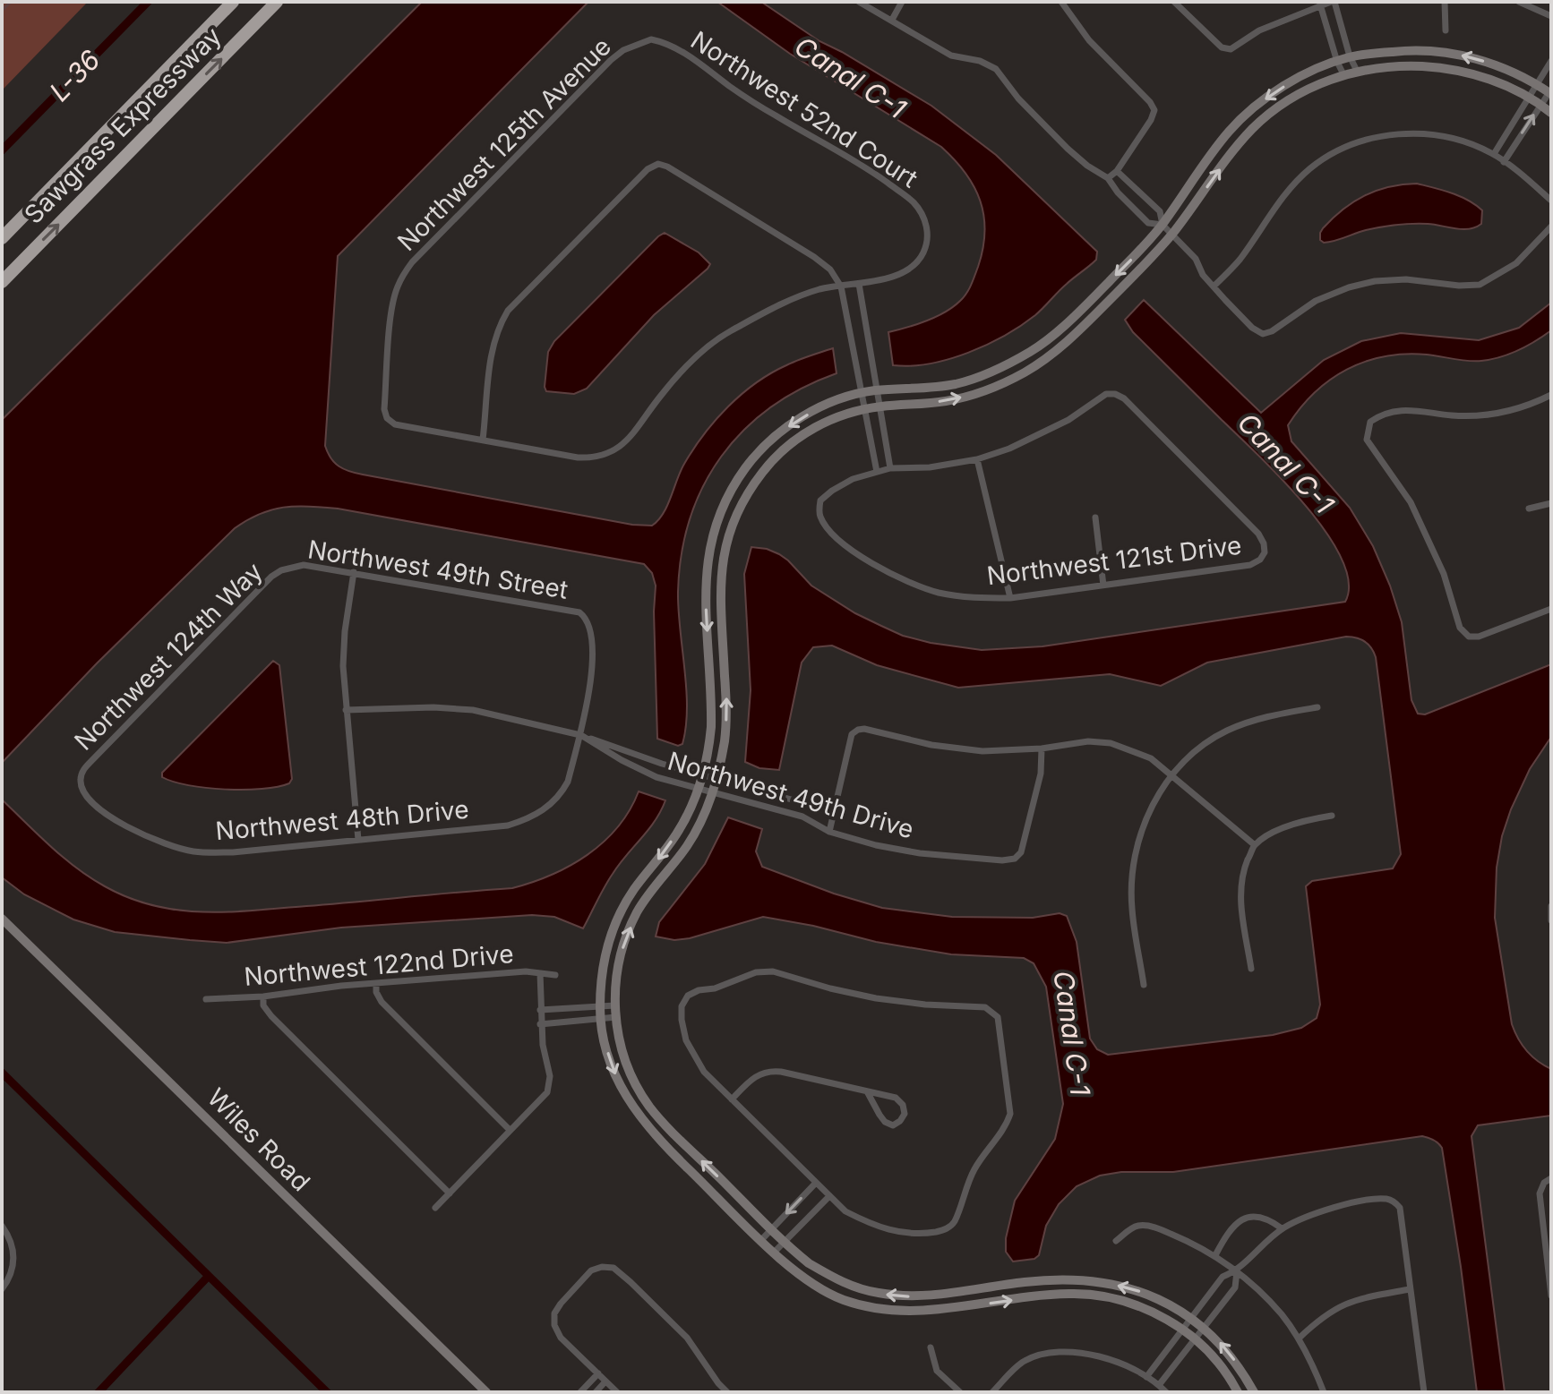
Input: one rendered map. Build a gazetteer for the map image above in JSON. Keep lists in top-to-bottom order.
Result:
{
  "streets": {
    "highway": ["Sawgrass Expressway"],
    "street": [
      "Northwest 52nd Court",
      "Northwest 125th Avenue",
      "Northwest 121st Drive",
      "Northwest 49th Street",
      "Northwest 124th Way",
      "Northwest 49th Drive",
      "Northwest 48th Drive",
      "Northwest 122nd Drive",
      "Wiles Road"
    ]
  },
  "crossings": [
    ["Northwest 52nd Court", "Northwest 125th Avenue"],
    ["Northwest 49th Street", "Northwest 124th Way"],
    ["Northwest 49th Street", "Northwest 49th Drive"],
    ["Northwest 49th Street", "Northwest 48th Drive"],
    ["Northwest 124th Way", "Northwest 48th Drive"],
    ["Northwest 49th Drive", "Northwest 48th Drive"]
  ],
  "water": ["L-36", "Canal C-1"]
}
